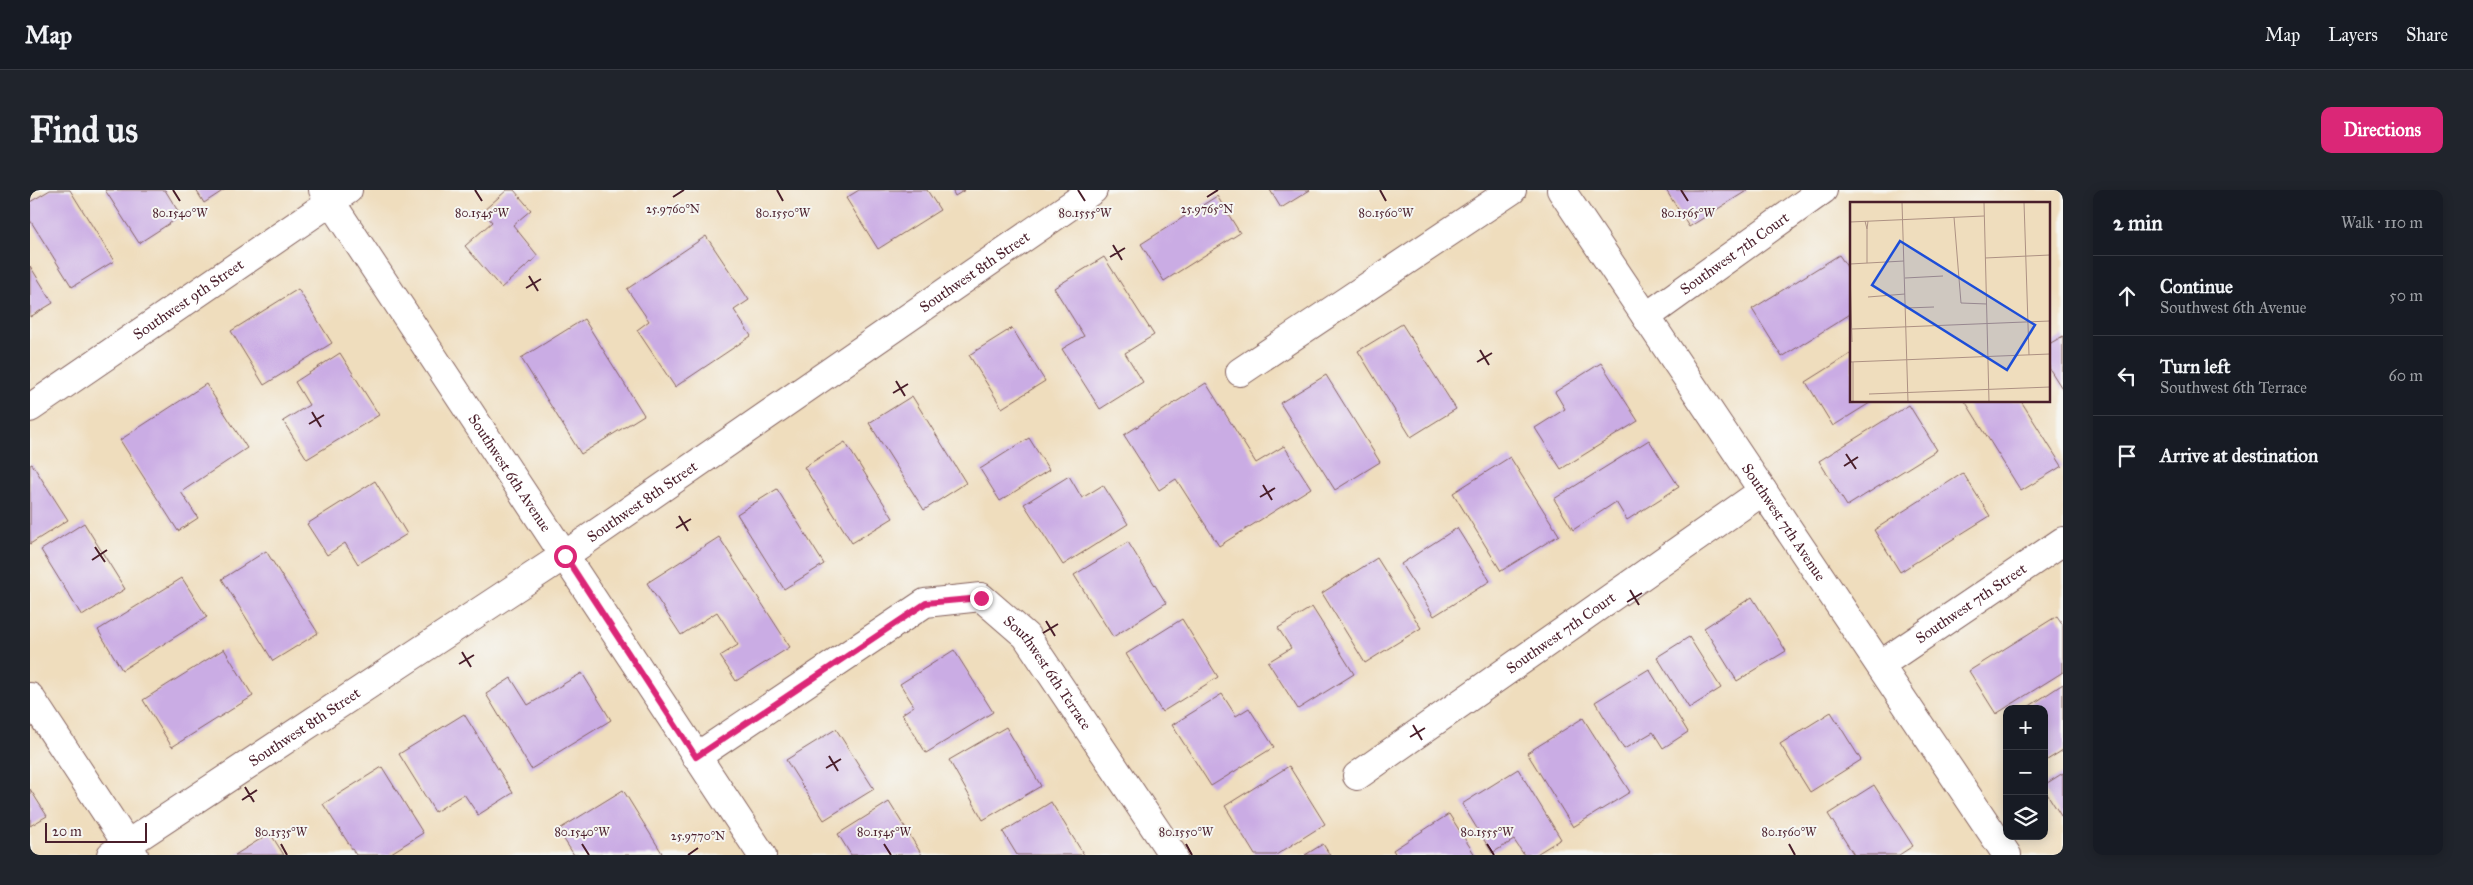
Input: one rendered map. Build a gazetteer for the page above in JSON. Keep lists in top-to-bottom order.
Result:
{
  "streets": {
    "street": [
      "Southwest 7th Court",
      "Southwest 8th Street",
      "Southwest 9th Street",
      "Southwest 6th Avenue",
      "Southwest 7th Avenue",
      "Southwest 7th Street",
      "Southwest 6th Terrace"
    ]
  },
  "crossings": [
    ["Southwest 7th Court", "Southwest 7th Avenue"],
    ["Southwest 8th Street", "Southwest 6th Avenue"],
    ["Southwest 9th Street", "Southwest 6th Avenue"],
    ["Southwest 6th Avenue", "Southwest 6th Terrace"],
    ["Southwest 7th Avenue", "Southwest 7th Street"]
  ],
  "scale_bar": "20 m",
  "page": {
    "header": "Map",
    "nav": ["Map", "Layers", "Share"],
    "buttons": "Directions",
    "title": "Find us",
    "heading": ["2 min", "Walk · 110 m"],
    "list": [
      ["Continue", "Southwest 6th Avenue", "50 m"],
      ["Turn left", "Southwest 6th Terrace", "60 m"],
      "Arrive at destination"
    ],
    "map_buttons": ["+", "−"],
    "scale": "20 m"
  },
  "coordinates": [
    "25.9760°N",
    "25.9765°N",
    "80.1550°W",
    "80.1540°W",
    "80.1545°W",
    "80.1555°W",
    "80.1560°W",
    "80.1565°W",
    "80.1535°W",
    "25.9770°N"
  ]
}
